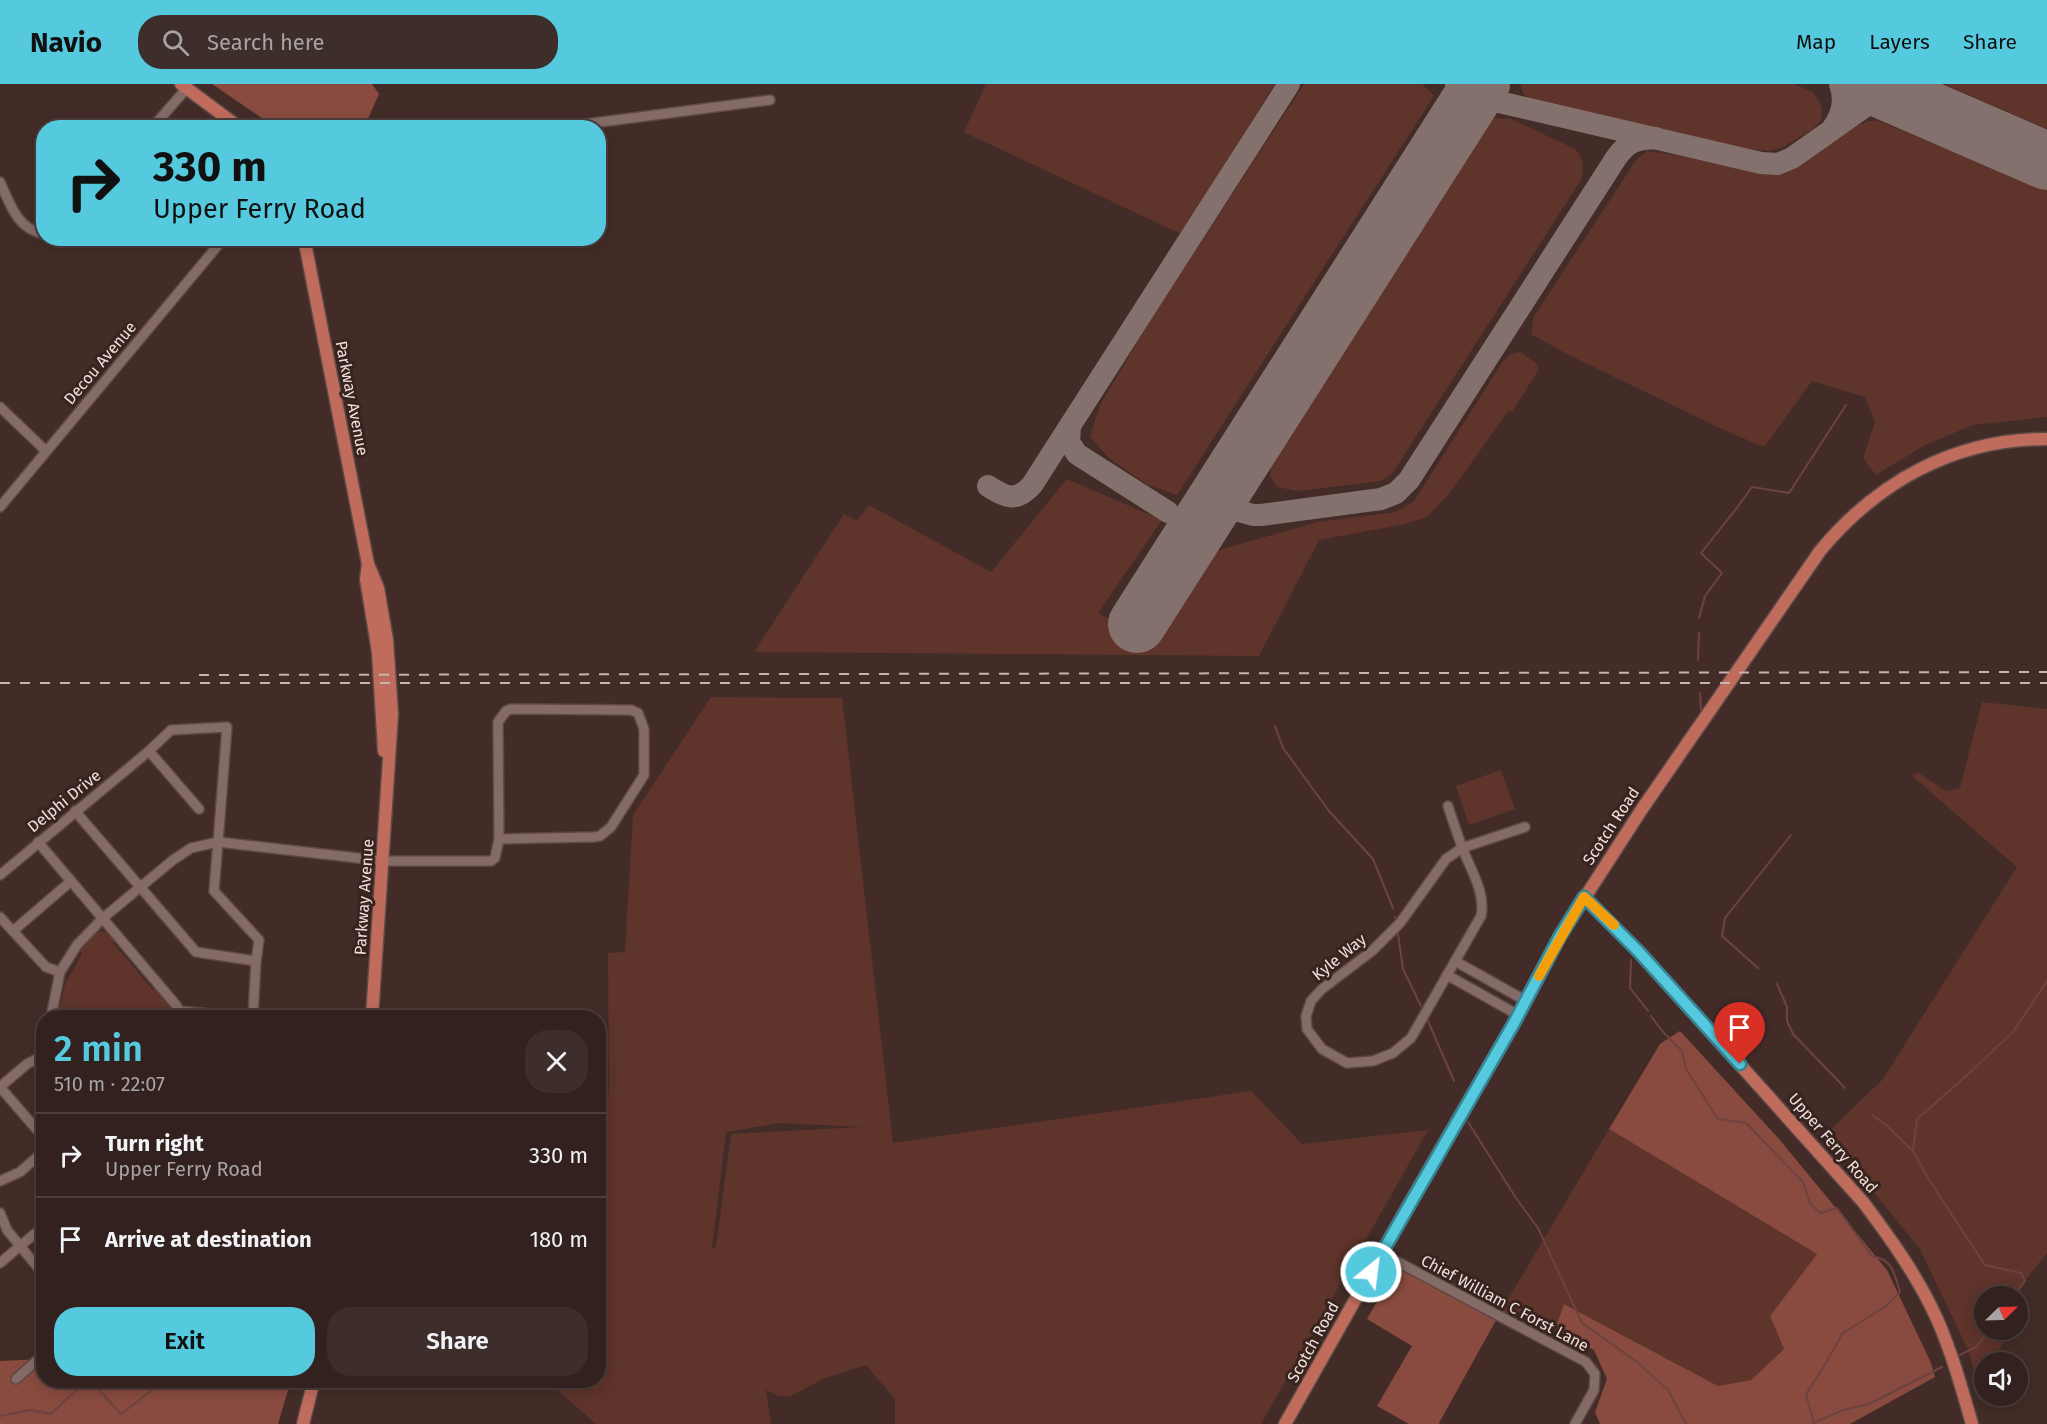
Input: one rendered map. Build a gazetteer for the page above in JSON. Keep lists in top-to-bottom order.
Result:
{
  "streets": {
    "main road": ["Parkway Avenue", "Scotch Road", "Upper Ferry Road"],
    "street": [
      "Decou Avenue",
      "Delphi Drive",
      "Kyle Way",
      "Chief William C Forst Lane"
    ]
  },
  "crossings": [
    ["Scotch Road", "Upper Ferry Road"],
    ["Scotch Road", "Chief William C Forst Lane"]
  ],
  "north": "top right",
  "page": {
    "header": "Navio",
    "search": "Search here",
    "nav": ["Map", "Layers", "Share"],
    "turn": ["330 m", "Upper Ferry Road"],
    "heading": ["2 min", "510 m · 22:07"],
    "list": [
      {
        "name": "Turn right",
        "note": "Upper Ferry Road",
        "value": "330 m"
      },
      {
        "name": "Arrive at destination",
        "value": "180 m"
      }
    ],
    "buttons": ["Exit", "Share"]
  }
}
